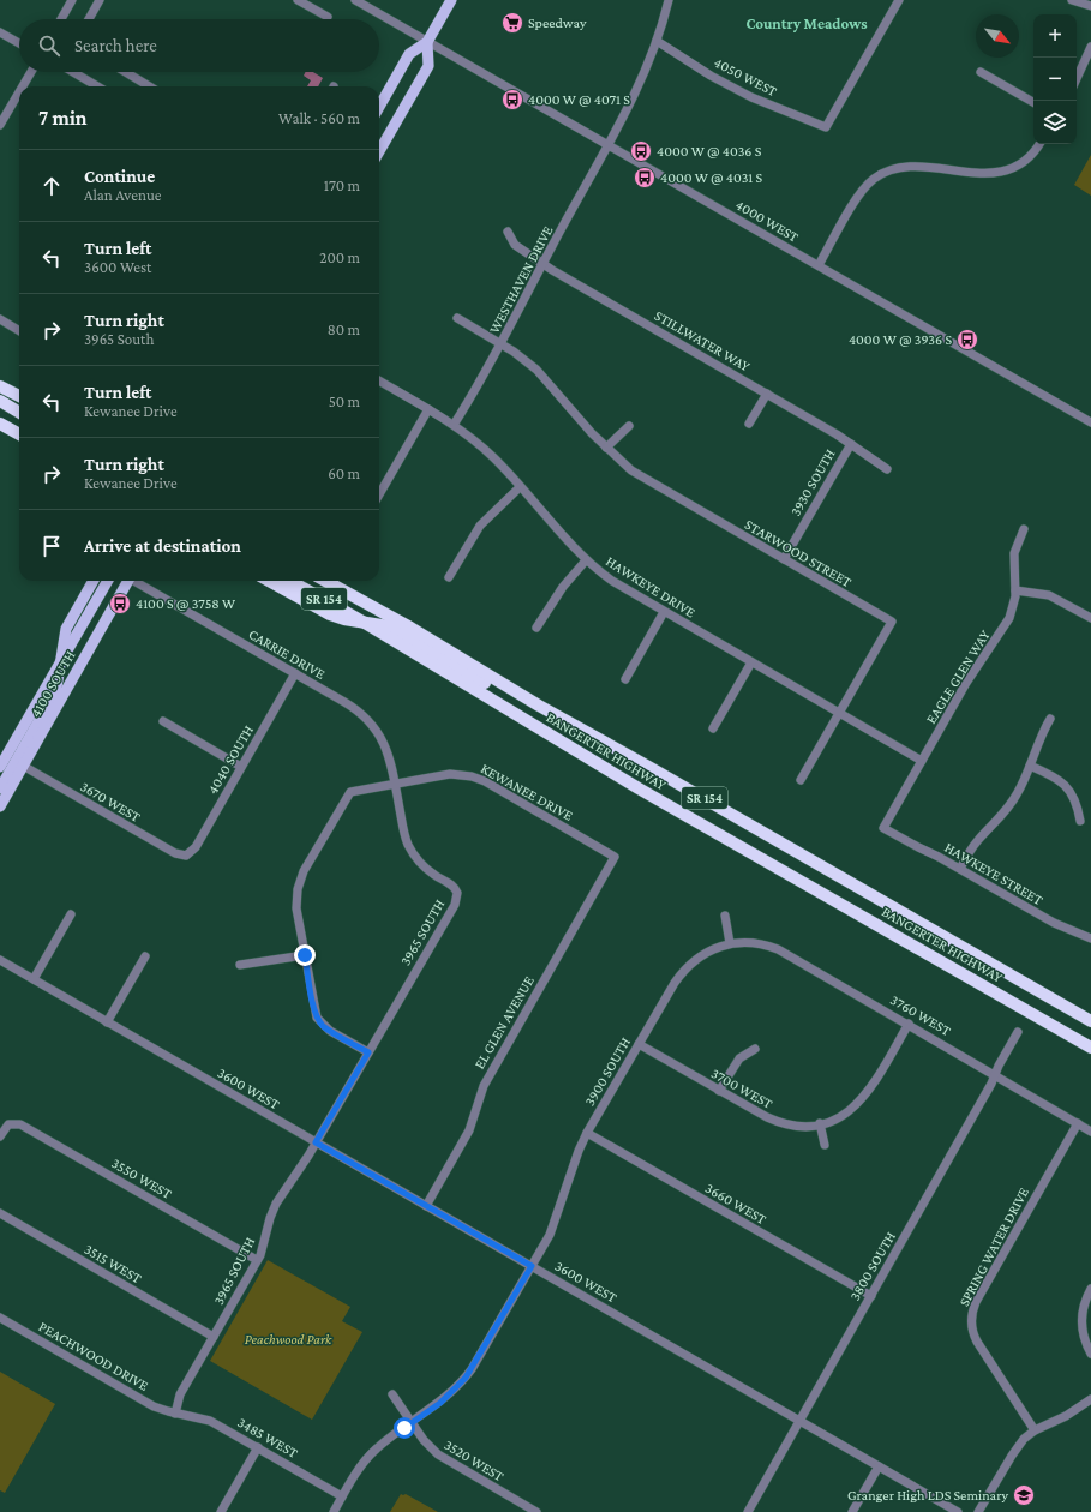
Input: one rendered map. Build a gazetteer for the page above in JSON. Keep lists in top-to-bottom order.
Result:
{
  "streets": {
    "highway": ["SR 154", "BANGERTER HIGHWAY"],
    "main road": ["4100 SOUTH"],
    "street": [
      "4050 WEST",
      "4000 WEST",
      "WESTHAVEN DRIVE",
      "STILLWATER WAY",
      "3930 SOUTH",
      "STARWOOD STREET",
      "HAWKEYE DRIVE",
      "CARRIE DRIVE",
      "EAGLE GLEN WAY",
      "4040 SOUTH",
      "KEWANEE DRIVE",
      "3670 WEST",
      "HAWKEYE STREET",
      "3965 SOUTH",
      "3760 WEST",
      "EL GLEN AVENUE",
      "3900 SOUTH",
      "3600 WEST",
      "3700 WEST",
      "3550 WEST",
      "3660 WEST",
      "SPRING WATER DRIVE",
      "3515 WEST",
      "3800 SOUTH",
      "PEACHWOOD DRIVE",
      "3485 WEST",
      "3520 WEST"
    ]
  },
  "crossings": [
    ["4000 WEST", "WESTHAVEN DRIVE"],
    ["WESTHAVEN DRIVE", "STILLWATER WAY"],
    ["WESTHAVEN DRIVE", "STARWOOD STREET"],
    ["WESTHAVEN DRIVE", "HAWKEYE DRIVE"],
    ["STILLWATER WAY", "3930 SOUTH"],
    ["3930 SOUTH", "STARWOOD STREET"],
    ["STARWOOD STREET", "HAWKEYE DRIVE"],
    ["HAWKEYE DRIVE", "EAGLE GLEN WAY"],
    ["CARRIE DRIVE", "4040 SOUTH"],
    ["CARRIE DRIVE", "KEWANEE DRIVE"],
    ["CARRIE DRIVE", "3965 SOUTH"],
    ["EAGLE GLEN WAY", "HAWKEYE STREET"],
    ["4100 SOUTH", "3670 WEST"],
    ["4040 SOUTH", "3670 WEST"],
    ["KEWANEE DRIVE", "3965 SOUTH"],
    ["KEWANEE DRIVE", "EL GLEN AVENUE"],
    ["3965 SOUTH", "3600 WEST"],
    ["3965 SOUTH", "3550 WEST"],
    ["3965 SOUTH", "3515 WEST"],
    ["3965 SOUTH", "PEACHWOOD DRIVE"],
    ["3965 SOUTH", "3485 WEST"],
    ["3760 WEST", "3900 SOUTH"],
    ["3760 WEST", "3700 WEST"],
    ["3760 WEST", "SPRING WATER DRIVE"],
    ["3760 WEST", "3800 SOUTH"],
    ["EL GLEN AVENUE", "3600 WEST"],
    ["3900 SOUTH", "3600 WEST"],
    ["3900 SOUTH", "3700 WEST"],
    ["3900 SOUTH", "3660 WEST"],
    ["3900 SOUTH", "3485 WEST"],
    ["3900 SOUTH", "3520 WEST"],
    ["3600 WEST", "3800 SOUTH"],
    ["3660 WEST", "3800 SOUTH"],
    ["PEACHWOOD DRIVE", "3485 WEST"]
  ],
  "districts": ["Country Meadows"],
  "parks": ["Peachwood Park"],
  "places": {
    "supermarket": ["Speedway"],
    "bus stop": [
      "4000 W @ 4071 S",
      "4000 W @ 4036 S",
      "4000 W @ 4031 S",
      "4000 W @ 3936 S",
      "4100 S @ 3758 W"
    ],
    "school or university": ["Granger High LDS Seminary"]
  },
  "north": "bottom right",
  "page": {
    "map_buttons": ["+", "−"],
    "search": "Search here",
    "heading": ["7 min", "Walk · 560 m"],
    "list": [
      ["Continue", "Alan Avenue", "170 m"],
      ["Turn left", "3600 West", "200 m"],
      ["Turn right", "3965 South", "80 m"],
      ["Turn left", "Kewanee Drive", "50 m"],
      ["Turn right", "Kewanee Drive", "60 m"],
      "Arrive at destination"
    ]
  }
}
